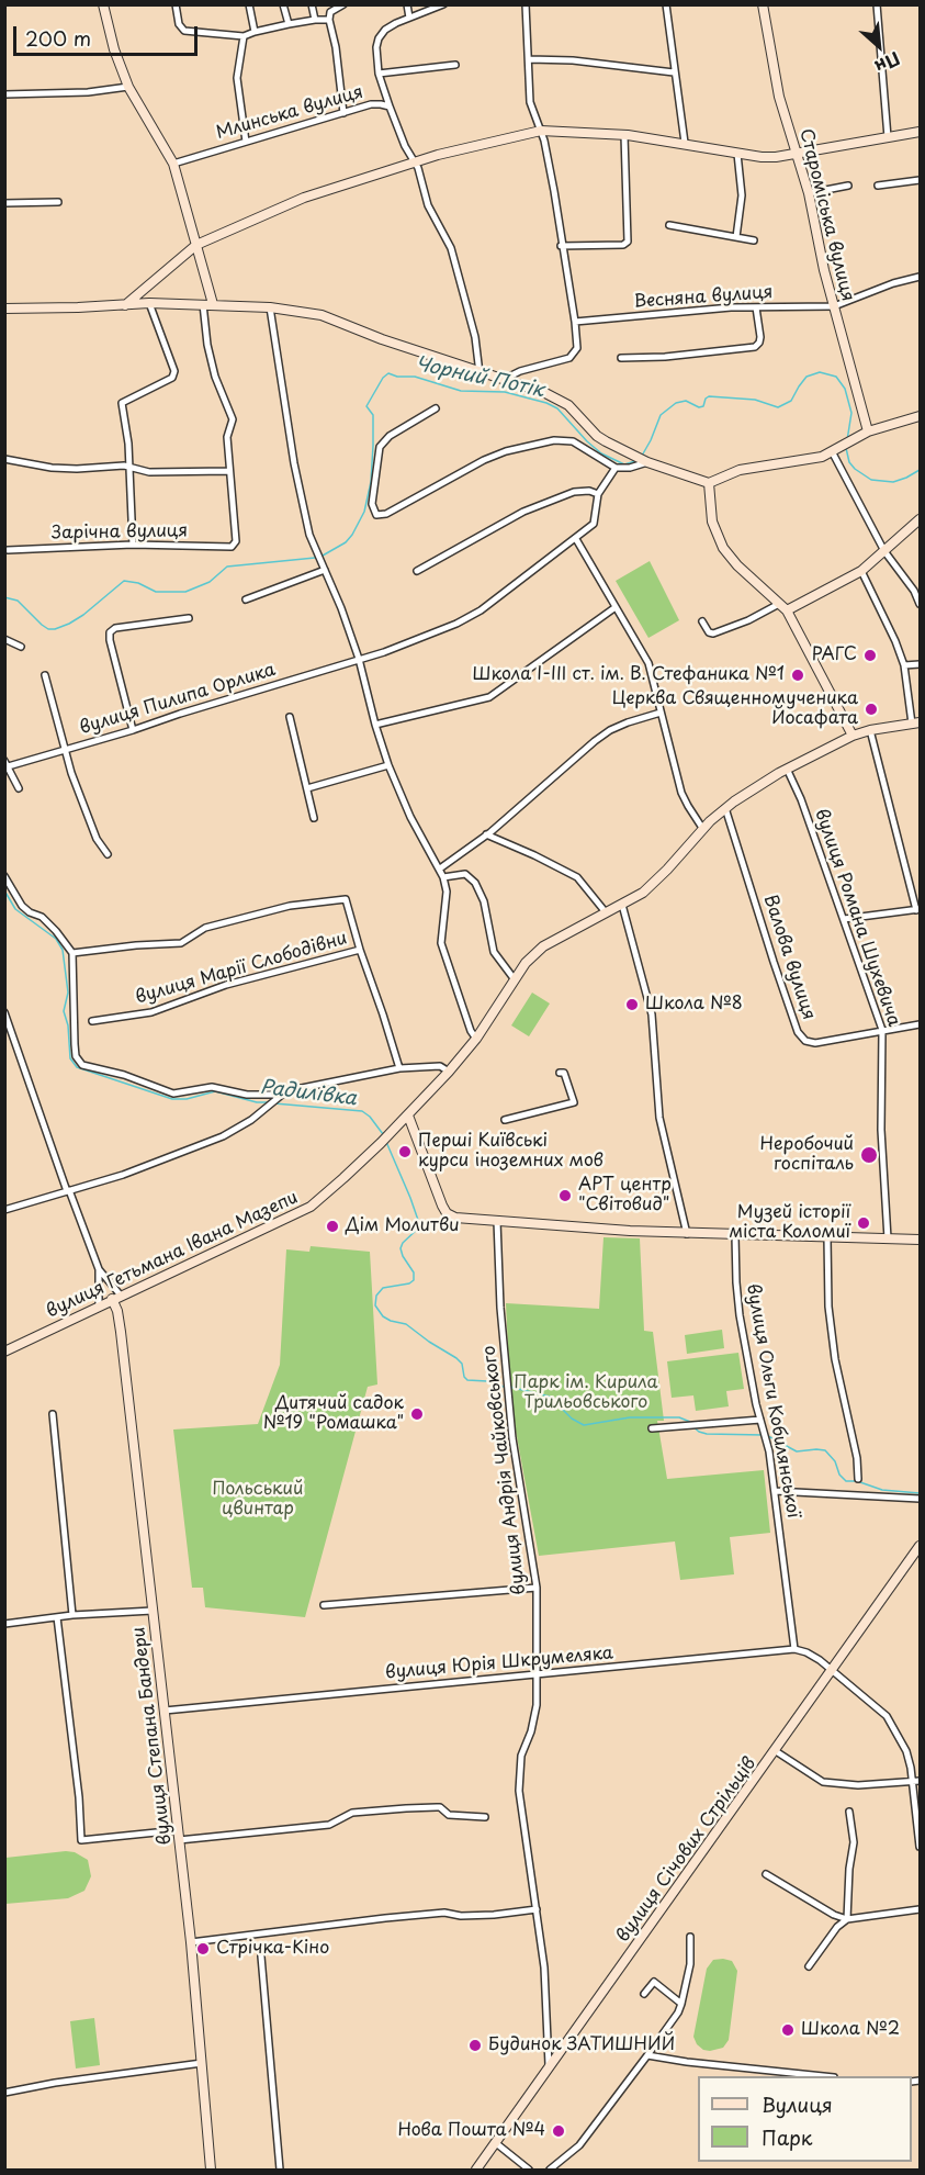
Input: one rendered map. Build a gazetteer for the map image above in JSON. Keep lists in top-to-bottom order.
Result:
{
  "streets": {
    "street": [
      "Млинська вулиця",
      "Староміська вулиця",
      "Весняна вулиця",
      "Зарічна вулиця",
      "вулиця Пилипа Орлика",
      "вулиця Романа Шухевича",
      "Валова вулиця",
      "вулиця Марії Слободівни",
      "вулиця Гетьмана Івана Мазепи",
      "вулиця Ольги Кобилянської",
      "вулиця Андрія Чайковського",
      "вулиця Юрія Шкрумеляка",
      "вулиця Степана Бандери",
      "вулиця Січових Стрільців"
    ]
  },
  "crossings": [
    ["Староміська вулиця", "Весняна вулиця"],
    ["вулиця Романа Шухевича", "Валова вулиця"],
    ["вулиця Романа Шухевича", "вулиця Гетьмана Івана Мазепи"],
    ["Валова вулиця", "вулиця Гетьмана Івана Мазепи"],
    ["вулиця Гетьмана Івана Мазепи", "вулиця Степана Бандери"],
    ["вулиця Ольги Кобилянської", "вулиця Юрія Шкрумеляка"],
    ["вулиця Андрія Чайковського", "вулиця Юрія Шкрумеляка"],
    ["вулиця Андрія Чайковського", "вулиця Січових Стрільців"],
    ["вулиця Юрія Шкрумеляка", "вулиця Степана Бандери"]
  ],
  "water": ["Чорний Потік", "Радилівка"],
  "parks": ["Парк ім. Кирила Трильовського", "Польський цвинтар"],
  "places": [
    "РАГС",
    "Школа I-III ст. ім. В. Стефаника №1",
    "Церква Священномученика Йосафата",
    "Школа №8",
    "Перші Київські курси іноземних мов",
    "Неробочий госпіталь",
    "АРТ центр \"Світовид\"",
    "Музей історії міста Коломиї",
    "Дім Молитви",
    "Дитячий садок №19 \"Ромашка\"",
    "Стрічка-Кіно",
    "Школа №2",
    "Будинок ЗАТИШНИЙ",
    "Нова Пошта №4"
  ],
  "legend": ["Вулиця", "Парк"],
  "scale_bar": "200 m",
  "north": "bottom right"
}
